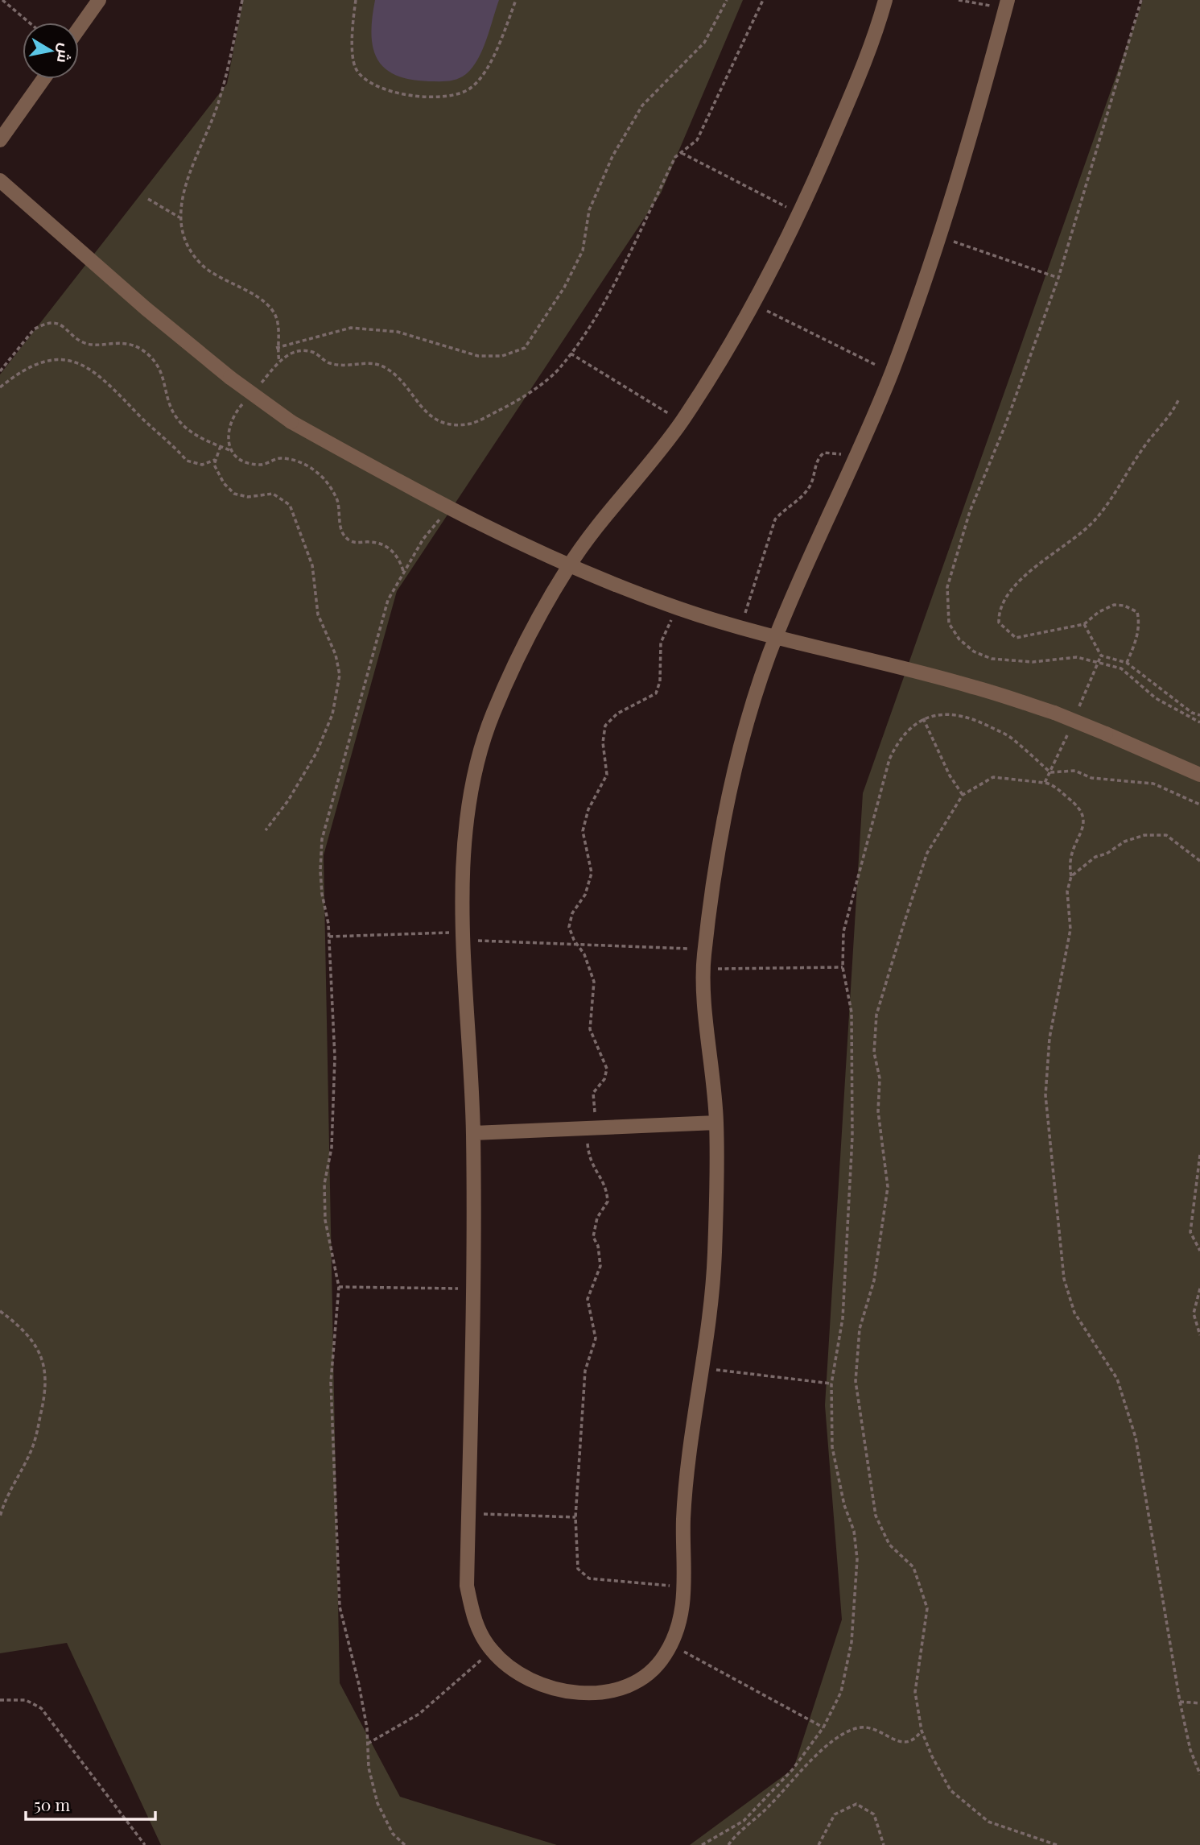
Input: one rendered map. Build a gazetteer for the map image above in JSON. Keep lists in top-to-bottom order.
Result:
{
  "scale_bar": "50 m",
  "north": "right"
}
